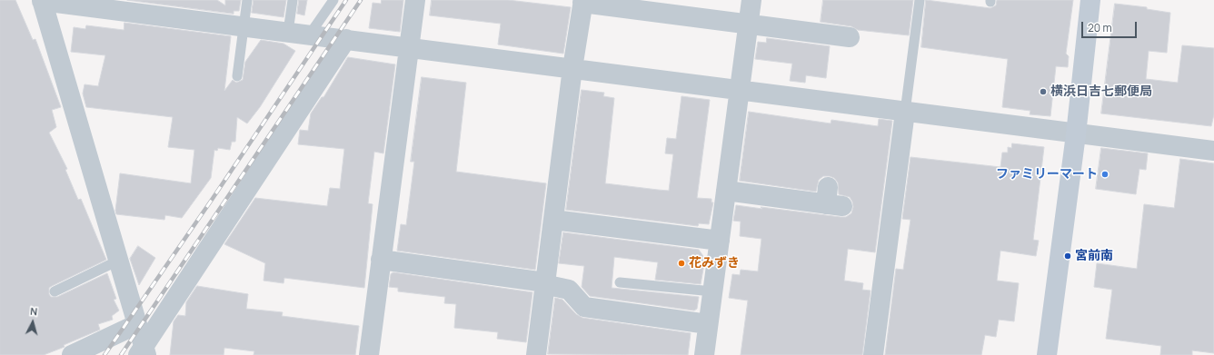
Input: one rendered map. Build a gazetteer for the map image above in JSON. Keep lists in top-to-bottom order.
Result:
{
  "places": [
    "横浜日吉七郵便局",
    "ファミリーマート",
    "宮前南",
    "花みずき"
  ],
  "scale_bar": "20 m",
  "north": "top"
}
